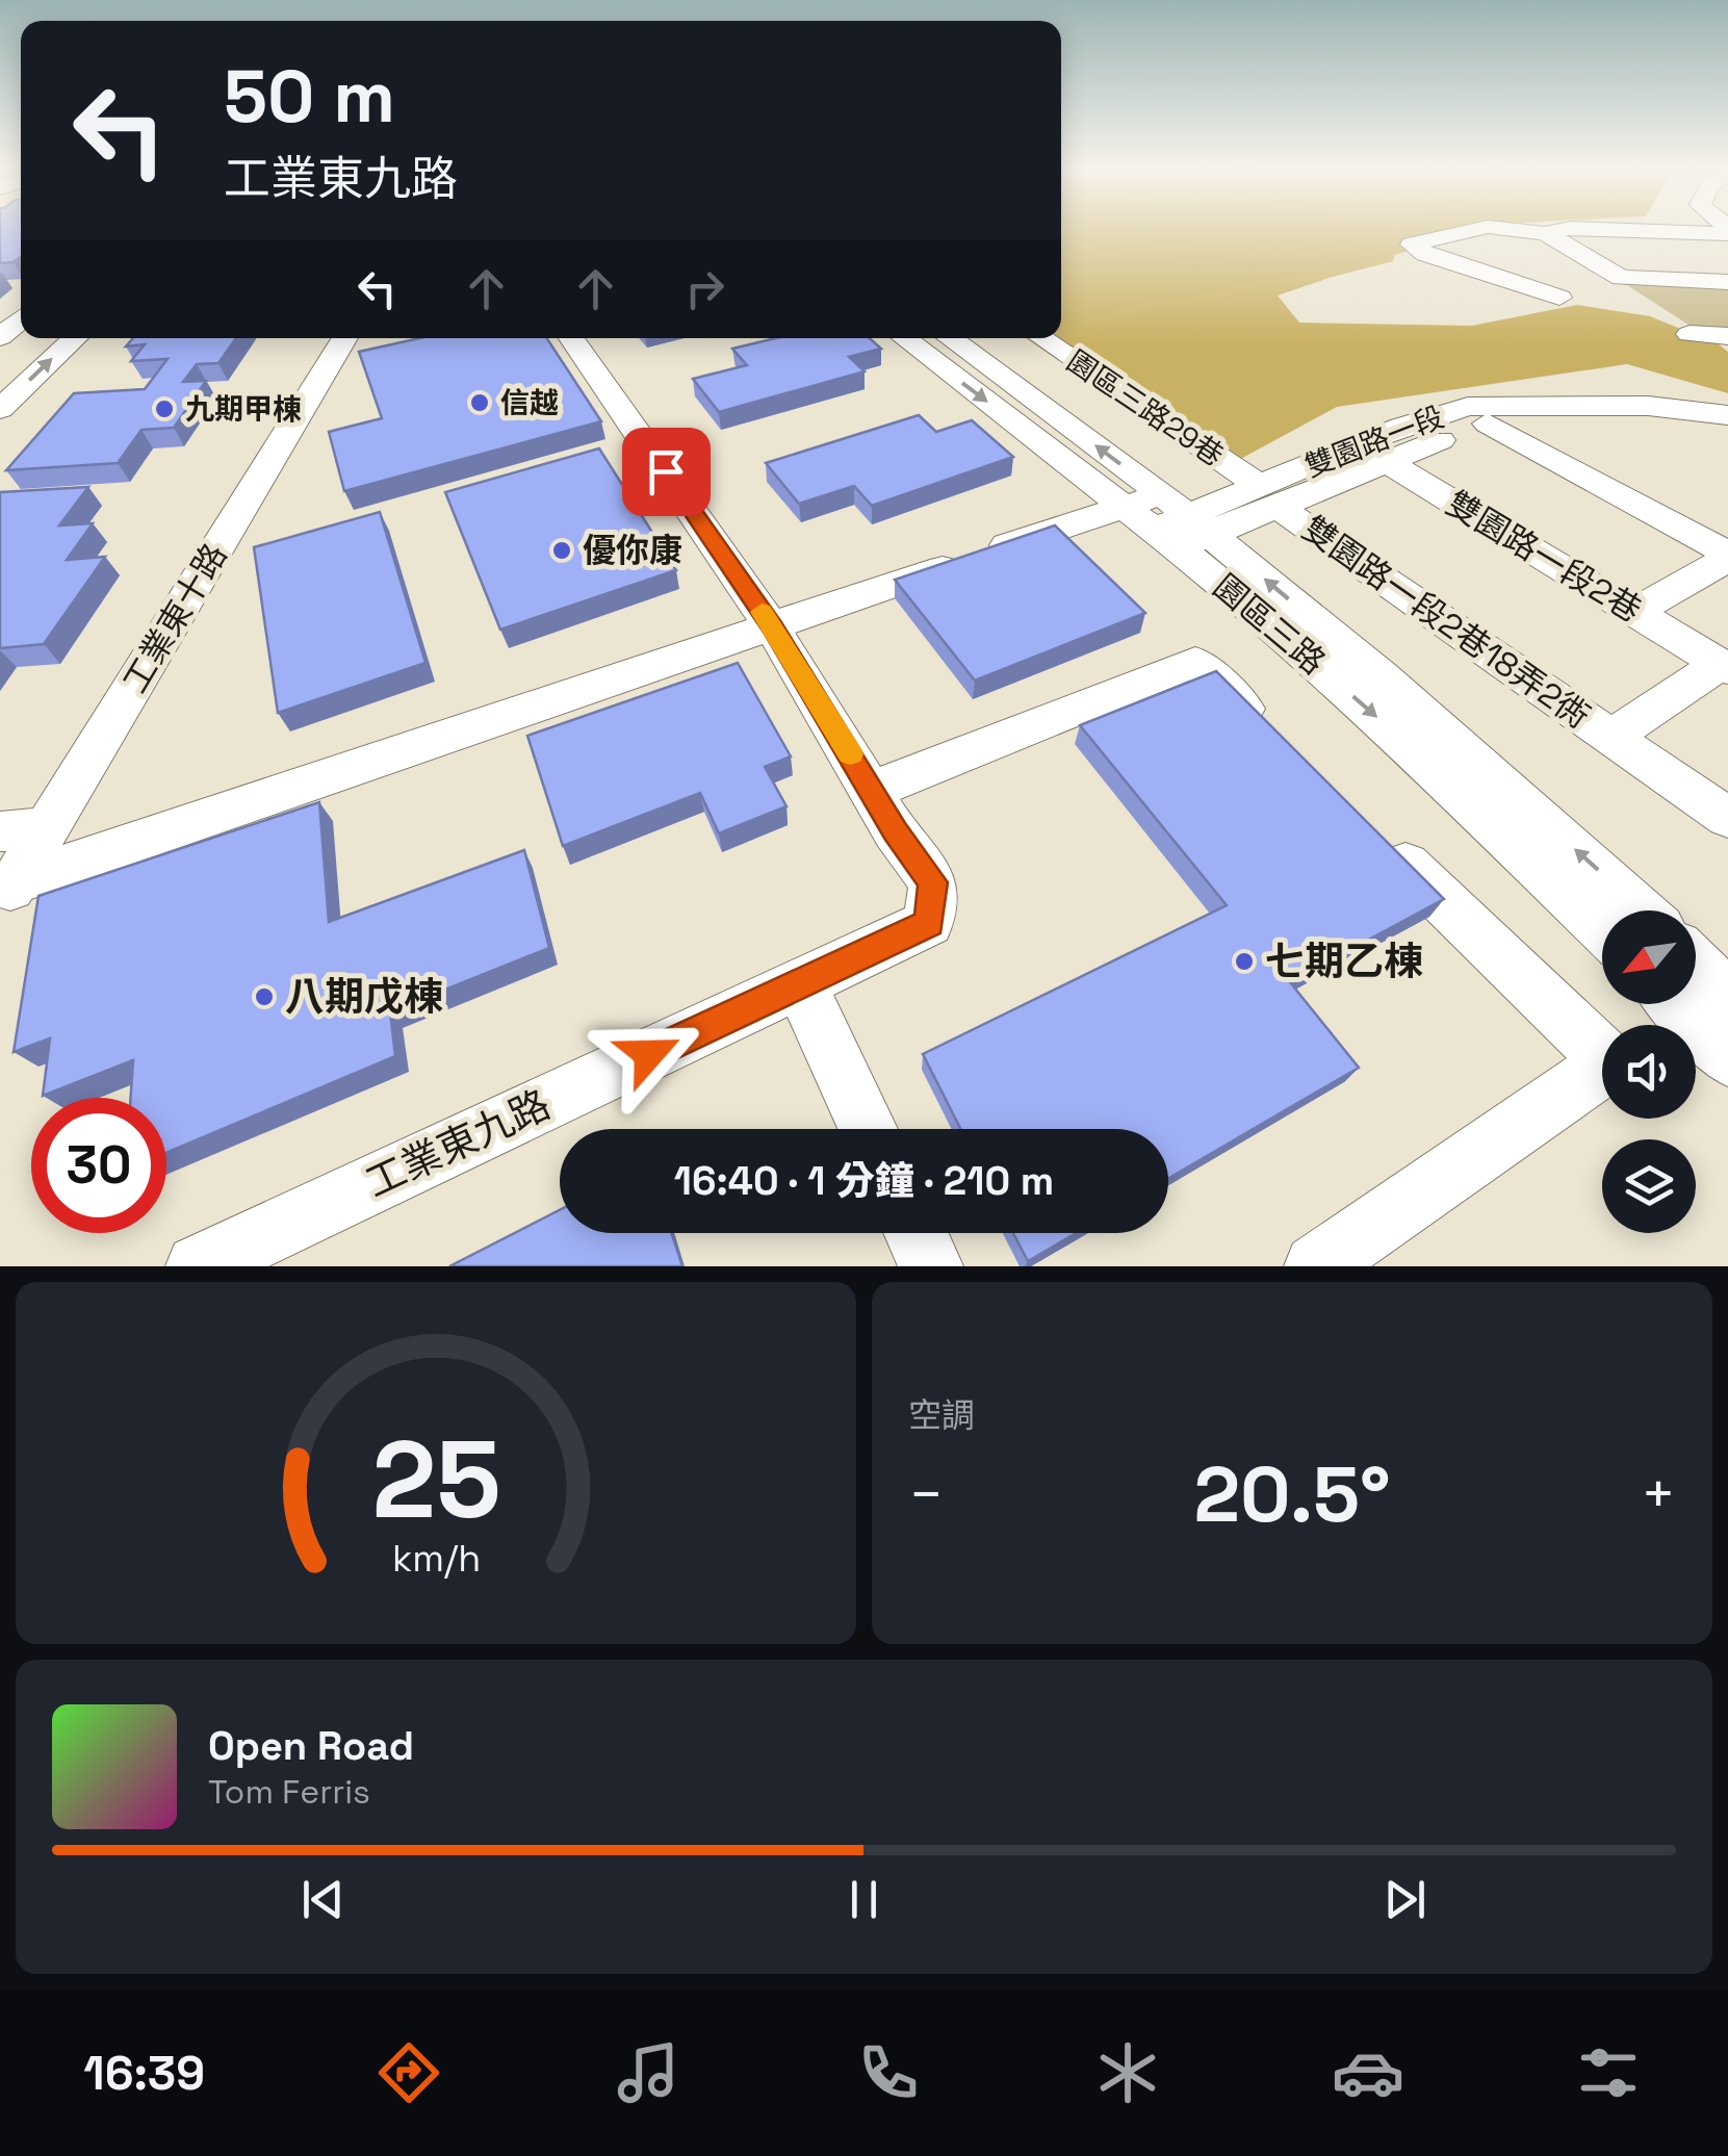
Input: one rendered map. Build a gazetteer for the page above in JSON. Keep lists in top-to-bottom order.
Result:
{
  "streets": {
    "street": [
      "園區三路29巷",
      "雙園路一段",
      "雙園路一段2巷",
      "工業東十路",
      "雙園路一段2巷18弄2衖",
      "園區三路",
      "工業東九路"
    ]
  },
  "crossings": [
    ["園區三路29巷", "雙園路一段"],
    ["園區三路29巷", "雙園路一段2巷18弄2衖"],
    ["雙園路一段", "雙園路一段2巷"],
    ["雙園路一段", "工業東十路"],
    ["雙園路一段", "雙園路一段2巷18弄2衖"],
    ["雙園路一段", "園區三路"],
    ["雙園路一段", "工業東九路"]
  ],
  "places": [
    "信越",
    "九期甲棟",
    "優你康",
    "七期乙棟",
    "八期戊棟"
  ],
  "north": "bottom left",
  "page": {
    "turn": ["50 m", "工業東九路"],
    "limit": "30",
    "trip": "16:40 · 1 分鐘 · 210 m",
    "tile": "空調",
    "heat": ["−", "20.5°", "+"],
    "song": ["Open Road", "Tom Ferris"],
    "tabs": "16:39",
    "gauge": ["25", "km/h"]
  }
}
